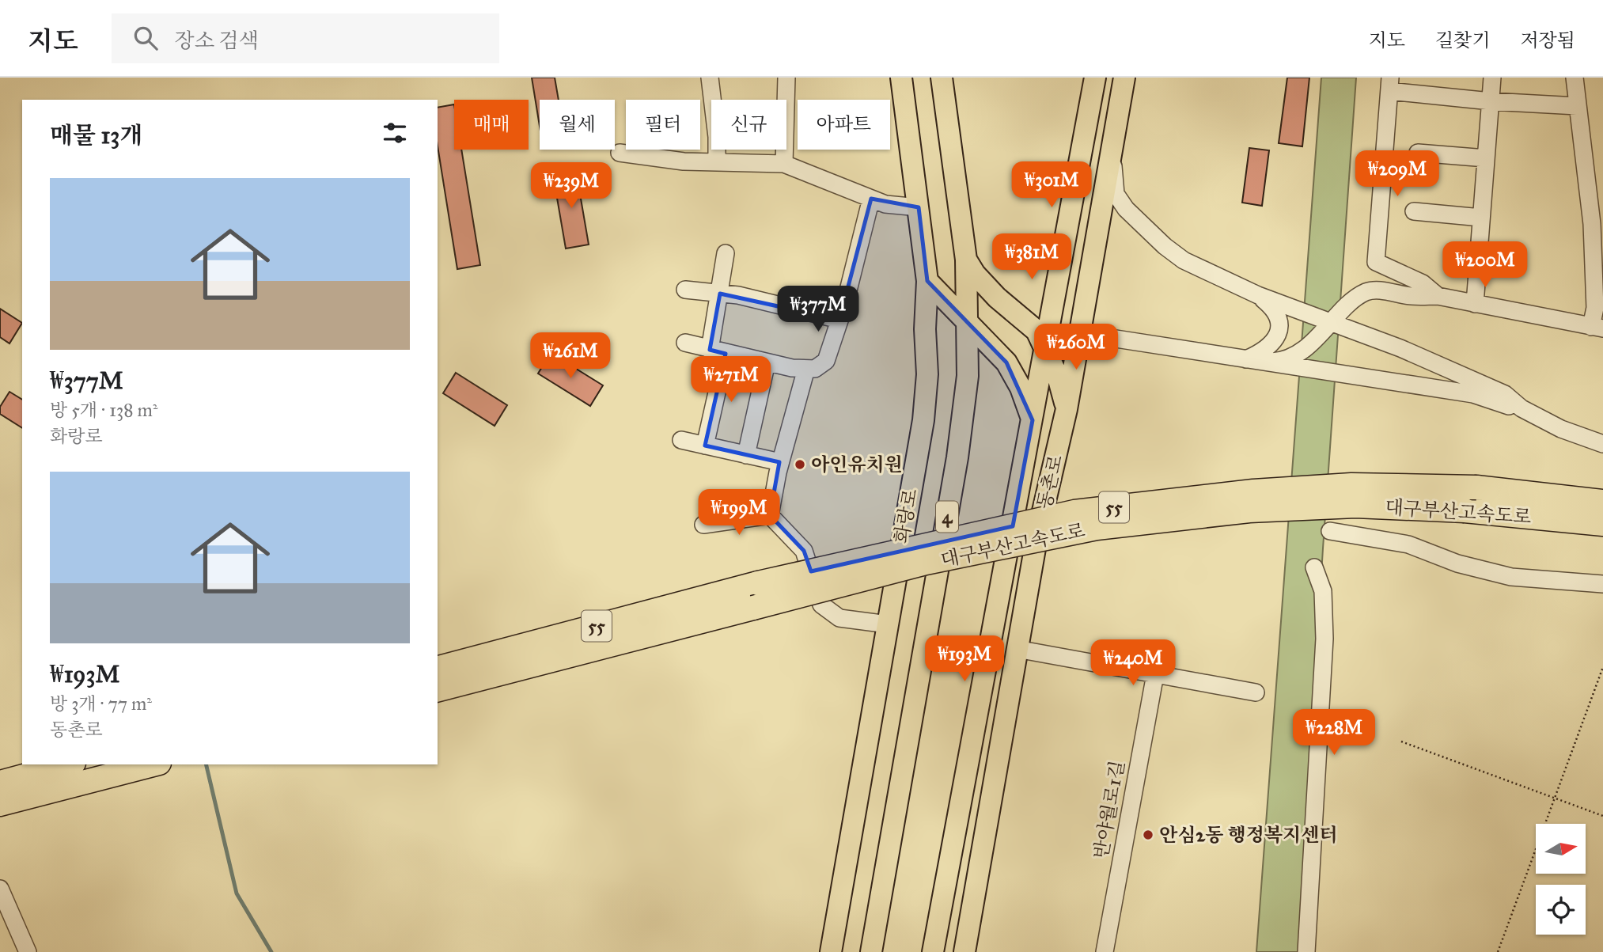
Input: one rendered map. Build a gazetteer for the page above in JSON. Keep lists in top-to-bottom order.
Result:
{
  "streets": {
    "highway": ["55", "대구부산고속도로"],
    "main road": ["동촌로", "화랑로", "4"],
    "street": ["반야월로1길"]
  },
  "places": ["아인유치원", "안심2동 행정복지센터"],
  "north": "right",
  "page": {
    "header": "지도",
    "search": "장소 검색",
    "nav": ["지도", "길찾기", "저장됨"],
    "chip": [
      "매매",
      "월세",
      "필터",
      "신규",
      "아파트"
    ],
    "heading": "매물 13개",
    "price": [
      "₩209M",
      "₩301M",
      "₩239M",
      "₩381M",
      "₩200M",
      "₩377M",
      "₩260M",
      "₩261M",
      "₩271M",
      "₩199M",
      "₩193M",
      "₩240M",
      "₩228M"
    ],
    "list": [
      {
        "name": "₩377M",
        "note": "방 5개 · 138 m² · 화랑로"
      },
      {
        "name": "₩193M",
        "note": "방 3개 · 77 m² · 동촌로"
      }
    ]
  }
}
